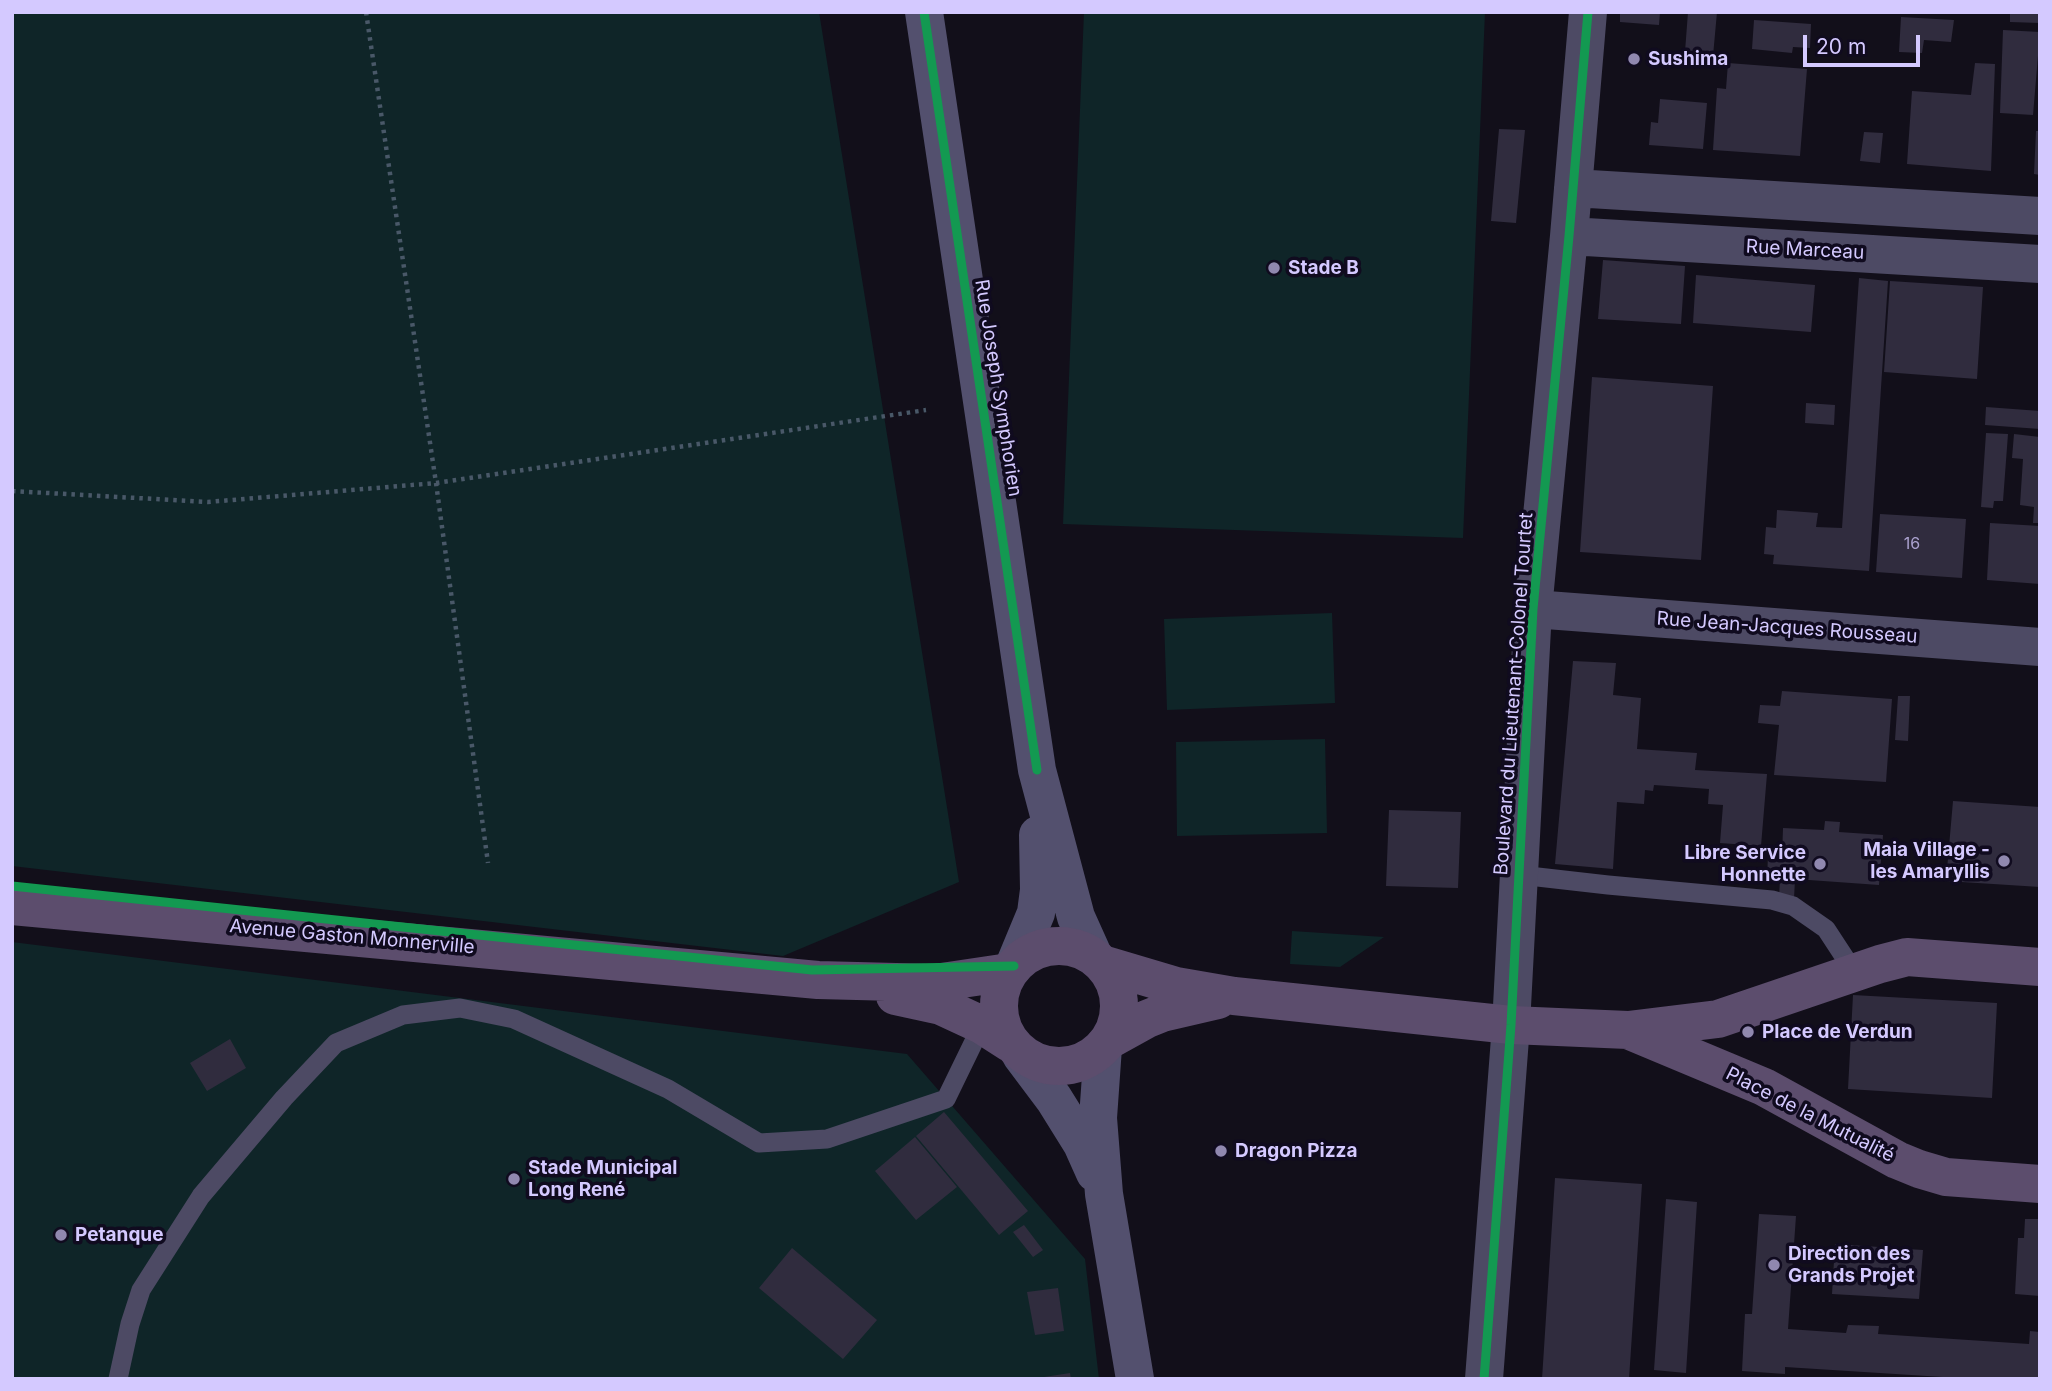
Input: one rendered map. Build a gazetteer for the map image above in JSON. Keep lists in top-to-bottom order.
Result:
{
  "streets": {
    "main road": ["Avenue Gaston Monnerville", "Place de la Mutualité"],
    "street": [
      "Rue Marceau",
      "Rue Joseph Symphorien",
      "Rue Jean-Jacques Rousseau",
      "Boulevard du Lieutenant-Colonel Tourtet"
    ]
  },
  "crossings": [
    ["Rue Marceau", "Boulevard du Lieutenant-Colonel Tourtet"],
    ["Rue Joseph Symphorien", "Avenue Gaston Monnerville"],
    ["Rue Jean-Jacques Rousseau", "Boulevard du Lieutenant-Colonel Tourtet"]
  ],
  "places": [
    "Sushima",
    "Stade B",
    "Maia Village - les Amaryllis",
    "Libre Service Honnette",
    "Place de Verdun",
    "Dragon Pizza",
    "Stade Municipal Long René",
    "Petanque",
    "Direction des Grands Projet"
  ],
  "house_numbers": ["16"],
  "scale_bar": "20 m"
}
